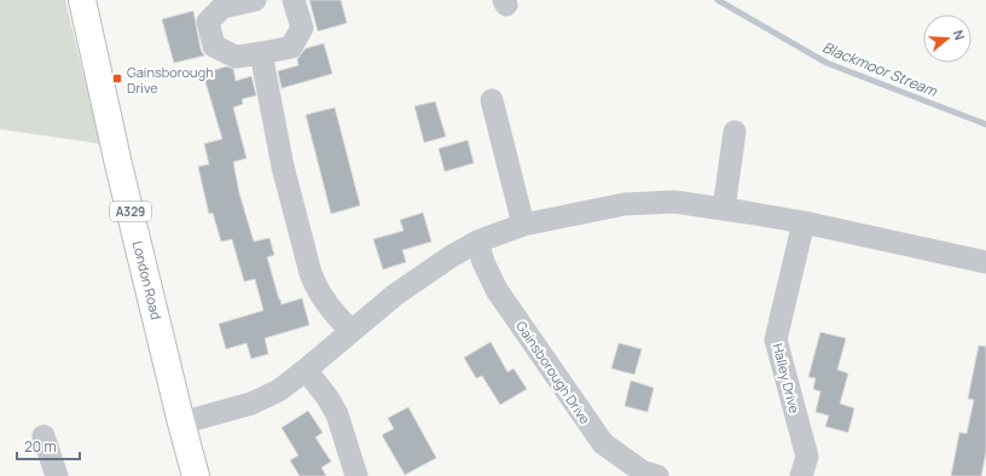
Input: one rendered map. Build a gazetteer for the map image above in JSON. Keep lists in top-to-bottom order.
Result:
{
  "streets": {
    "main road": ["A329", "London Road"],
    "street": ["Gainsborough Drive", "Halley Drive"]
  },
  "water": ["Blackmoor Stream"],
  "places": {
    "transit": ["Gainsborough Drive"]
  },
  "scale_bar": "20 m",
  "north": "right"
}
